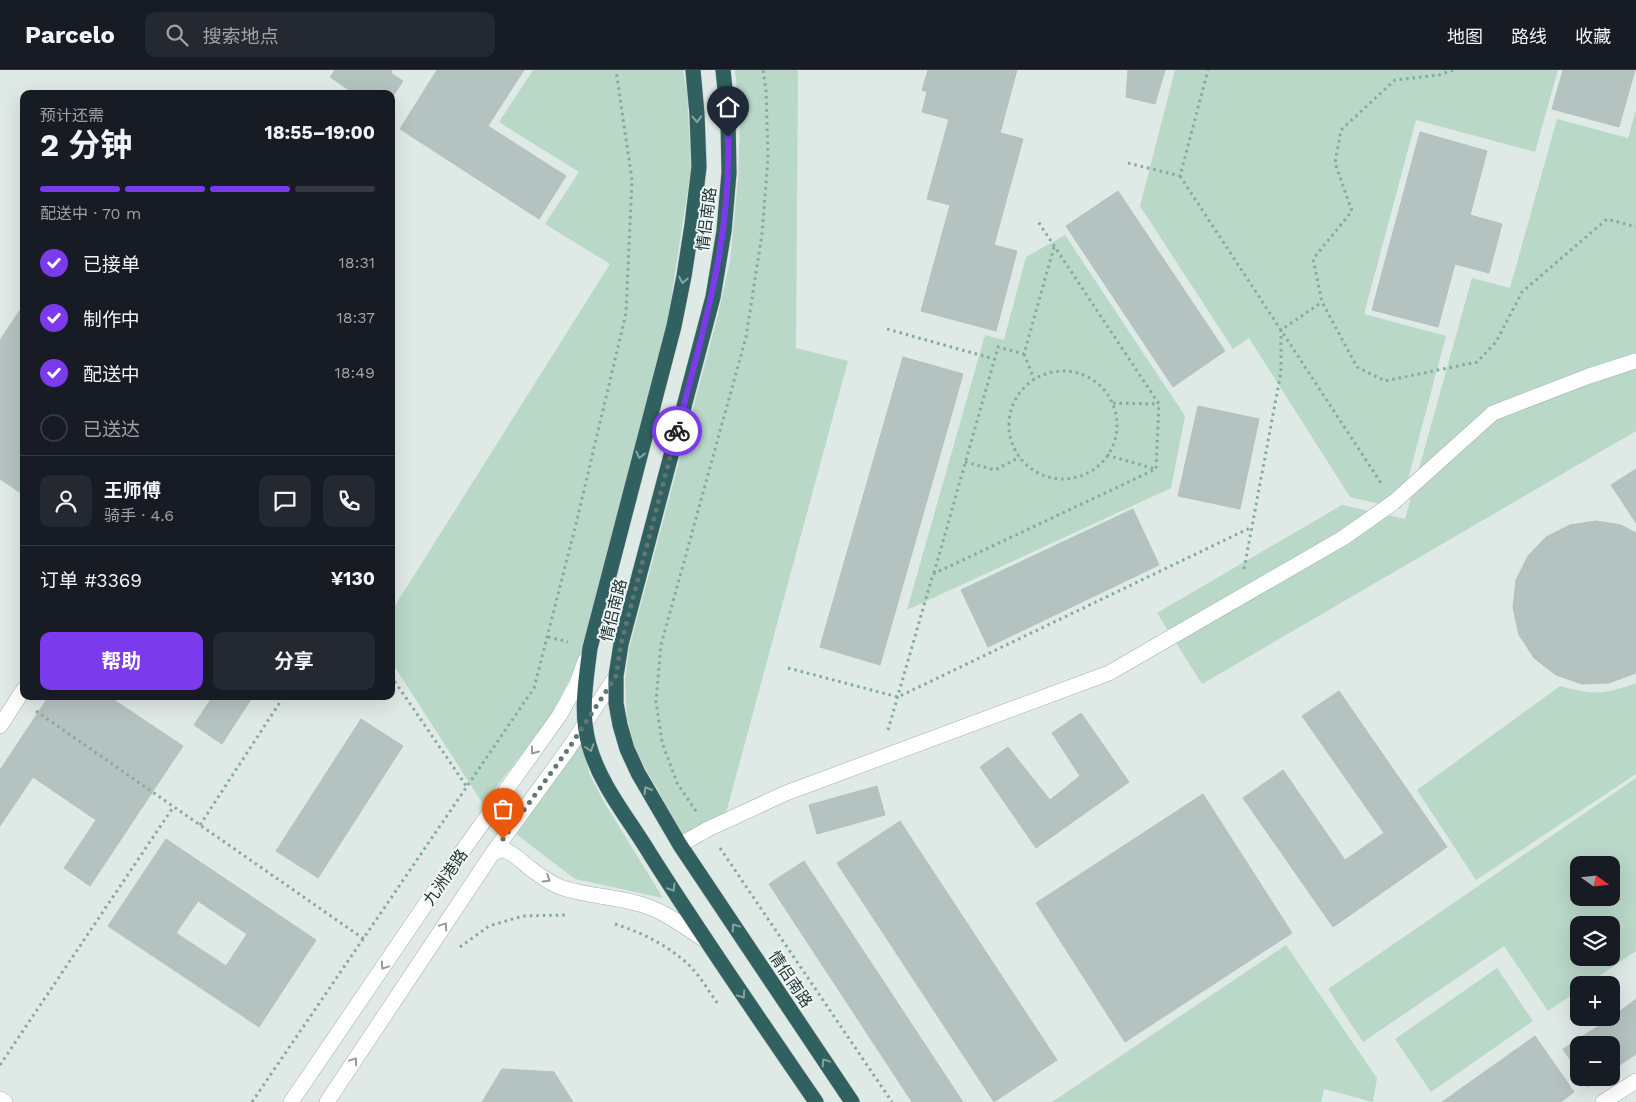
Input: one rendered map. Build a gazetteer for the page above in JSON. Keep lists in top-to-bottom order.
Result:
{
  "streets": {
    "highway": ["情侣南路"],
    "street": ["九洲港路"]
  },
  "crossings": [
    ["情侣南路", "九洲港路"]
  ],
  "north": "right",
  "page": {
    "header": "Parcelo",
    "search": "搜索地点",
    "nav": ["地图", "路线", "收藏"],
    "heading": ["2 分钟", "预计还需", "18:55–19:00"],
    "panel": [
      "王师傅",
      "骑手 · 4.6",
      "订单 #3369",
      "¥130"
    ],
    "bar": "配送中 · 70 m",
    "list": [
      ["已接单", "18:31"],
      ["制作中", "18:37"],
      ["配送中", "18:49"],
      "已送达"
    ],
    "buttons": ["帮助", "分享"],
    "map_buttons": ["+", "−"]
  }
}
